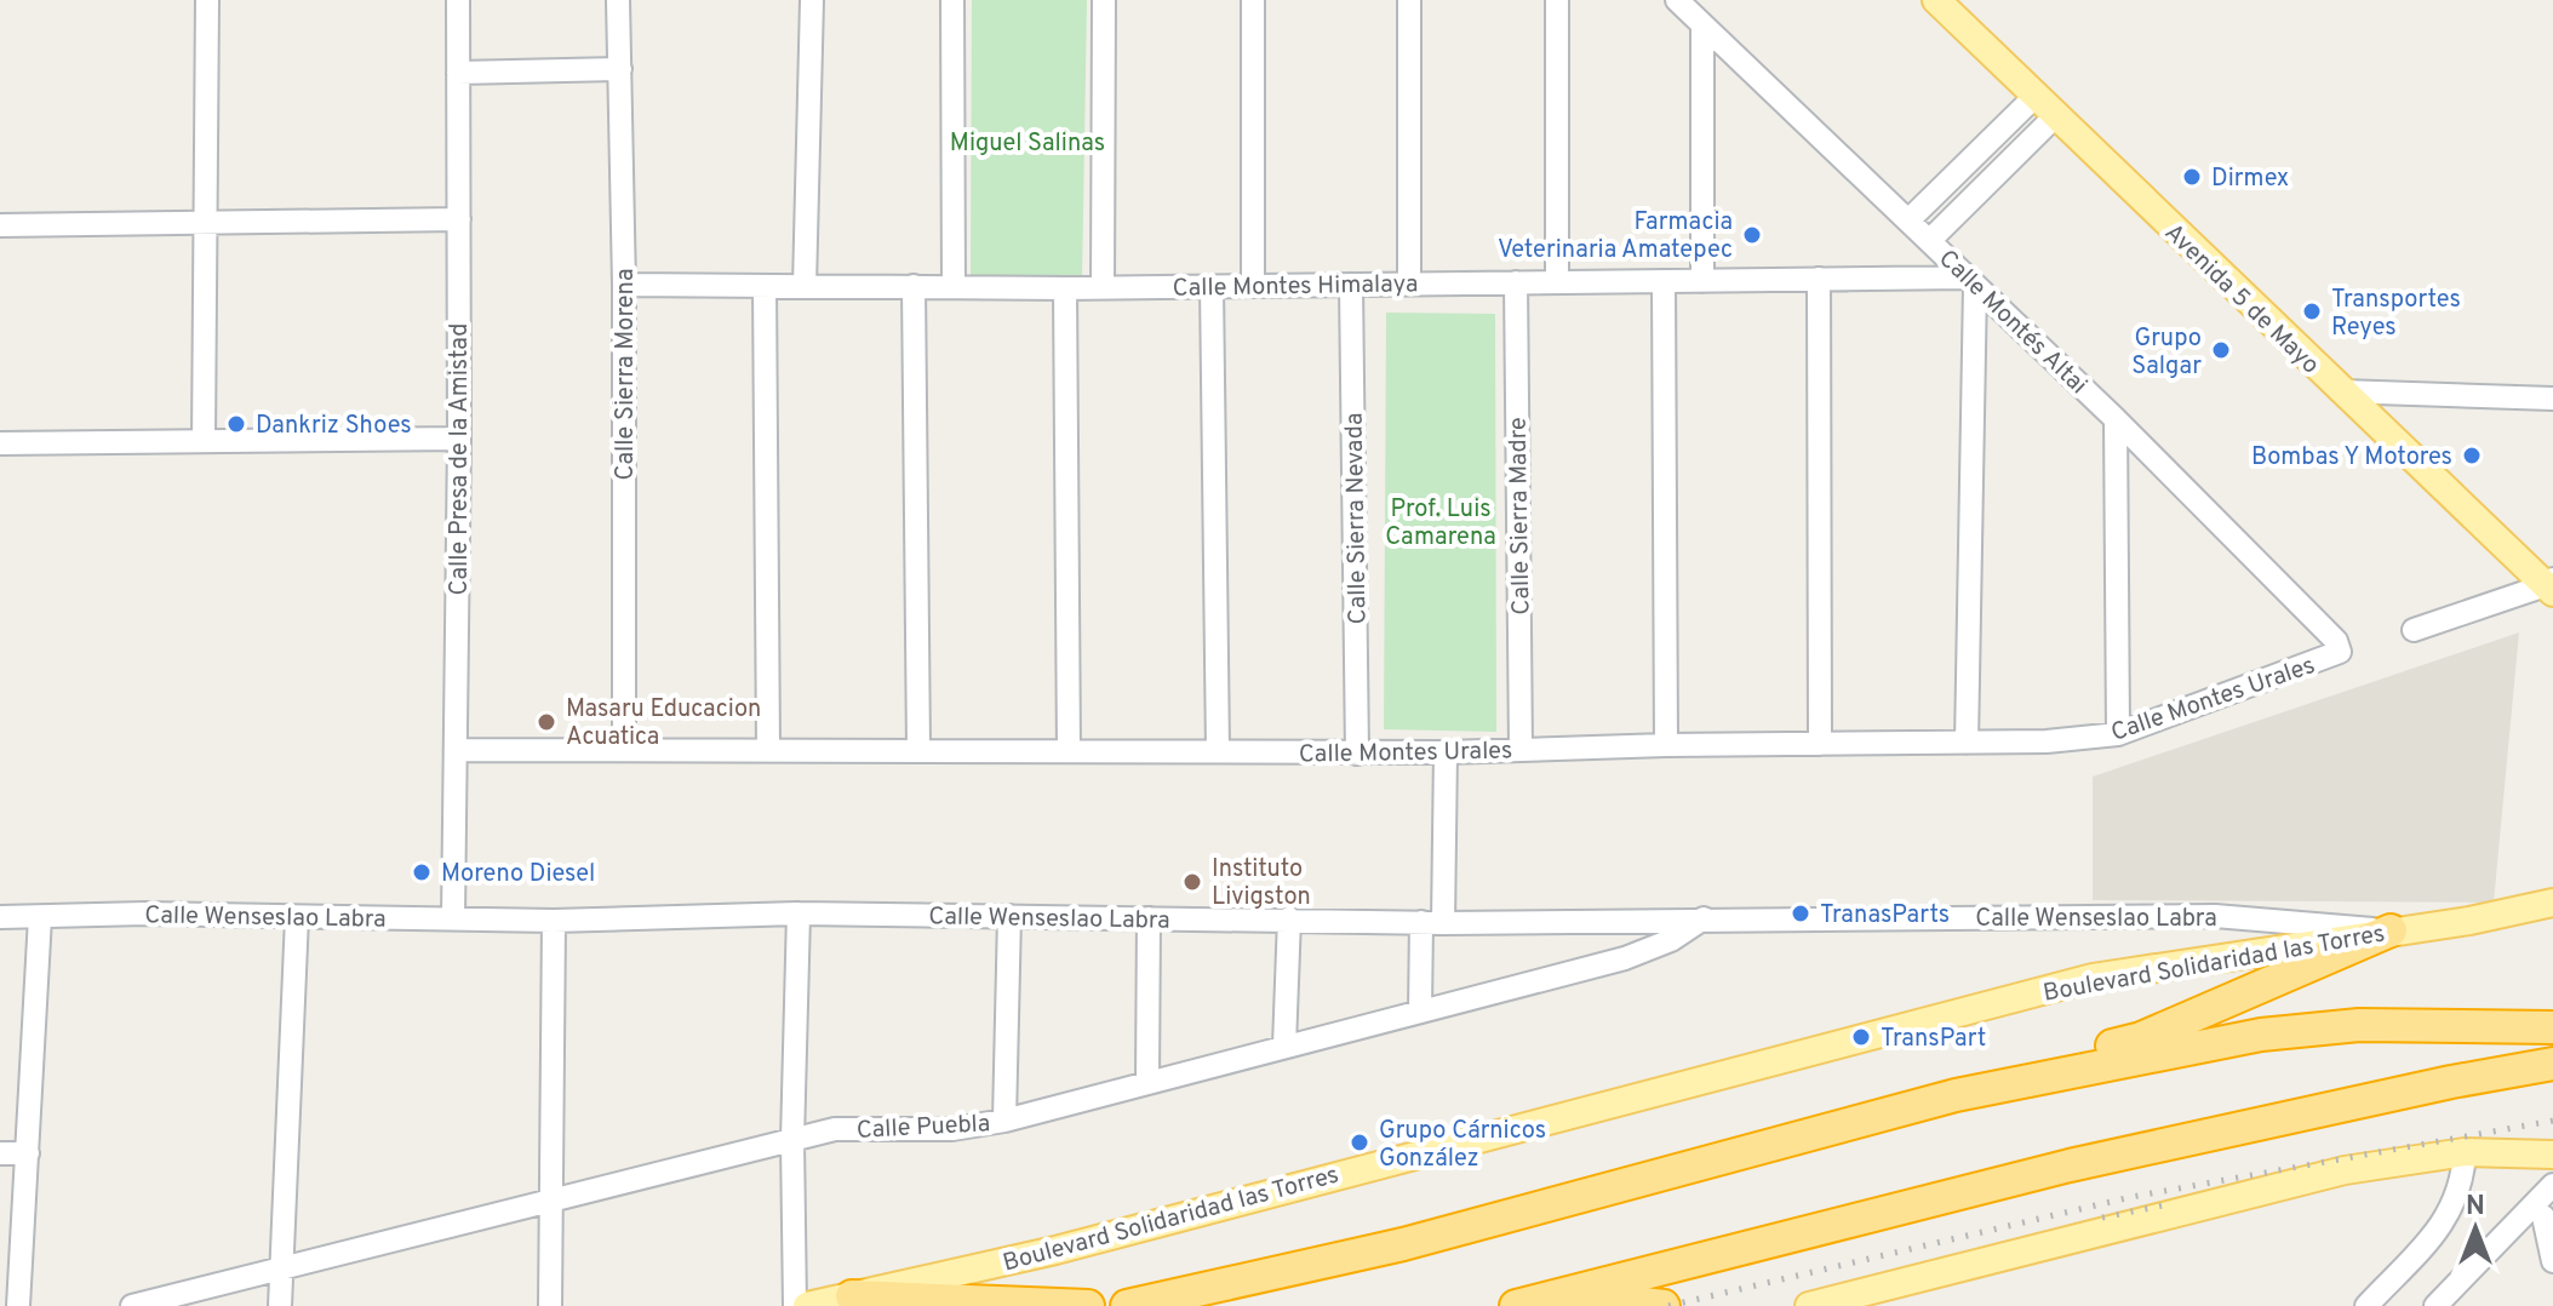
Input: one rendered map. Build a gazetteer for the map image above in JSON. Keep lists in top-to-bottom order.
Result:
{
  "streets": {
    "main road": ["Avenida 5 de Mayo", "Boulevard Solidaridad las Torres"],
    "street": [
      "Calle Montes Himalaya",
      "Calle Montés Altai",
      "Calle Sierra Morena",
      "Calle Presa de la Amistad",
      "Calle Sierra Madre",
      "Calle Sierra Nevada",
      "Calle Montes Urales",
      "Calle Wenseslao Labra",
      "Calle Puebla"
    ]
  },
  "crossings": [
    ["Calle Montes Himalaya", "Calle Montés Altai"],
    ["Calle Montes Himalaya", "Calle Sierra Morena"],
    ["Calle Montes Himalaya", "Calle Sierra Madre"],
    ["Calle Montes Himalaya", "Calle Sierra Nevada"],
    ["Calle Montés Altai", "Calle Montes Urales"],
    ["Calle Sierra Morena", "Calle Montes Urales"],
    ["Calle Presa de la Amistad", "Calle Montes Urales"],
    ["Calle Presa de la Amistad", "Calle Wenseslao Labra"],
    ["Calle Sierra Madre", "Calle Montes Urales"],
    ["Calle Sierra Nevada", "Calle Montes Urales"],
    ["Calle Wenseslao Labra", "Boulevard Solidaridad las Torres"],
    ["Calle Wenseslao Labra", "Calle Puebla"]
  ],
  "parks": ["Miguel Salinas", "Prof. Luis Camarena"],
  "places": [
    "Dirmex",
    "Farmacia Veterinaria Amatepec",
    "Transportes Reyes",
    "Grupo Salgar",
    "Dankriz Shoes",
    "Bombas Y Motores",
    "Masaru Educacion Acuatica",
    "Moreno Diesel",
    "Instituto Livigston",
    "TranasParts",
    "TransPart",
    "Grupo Cárnicos González"
  ],
  "north": "top"
}
